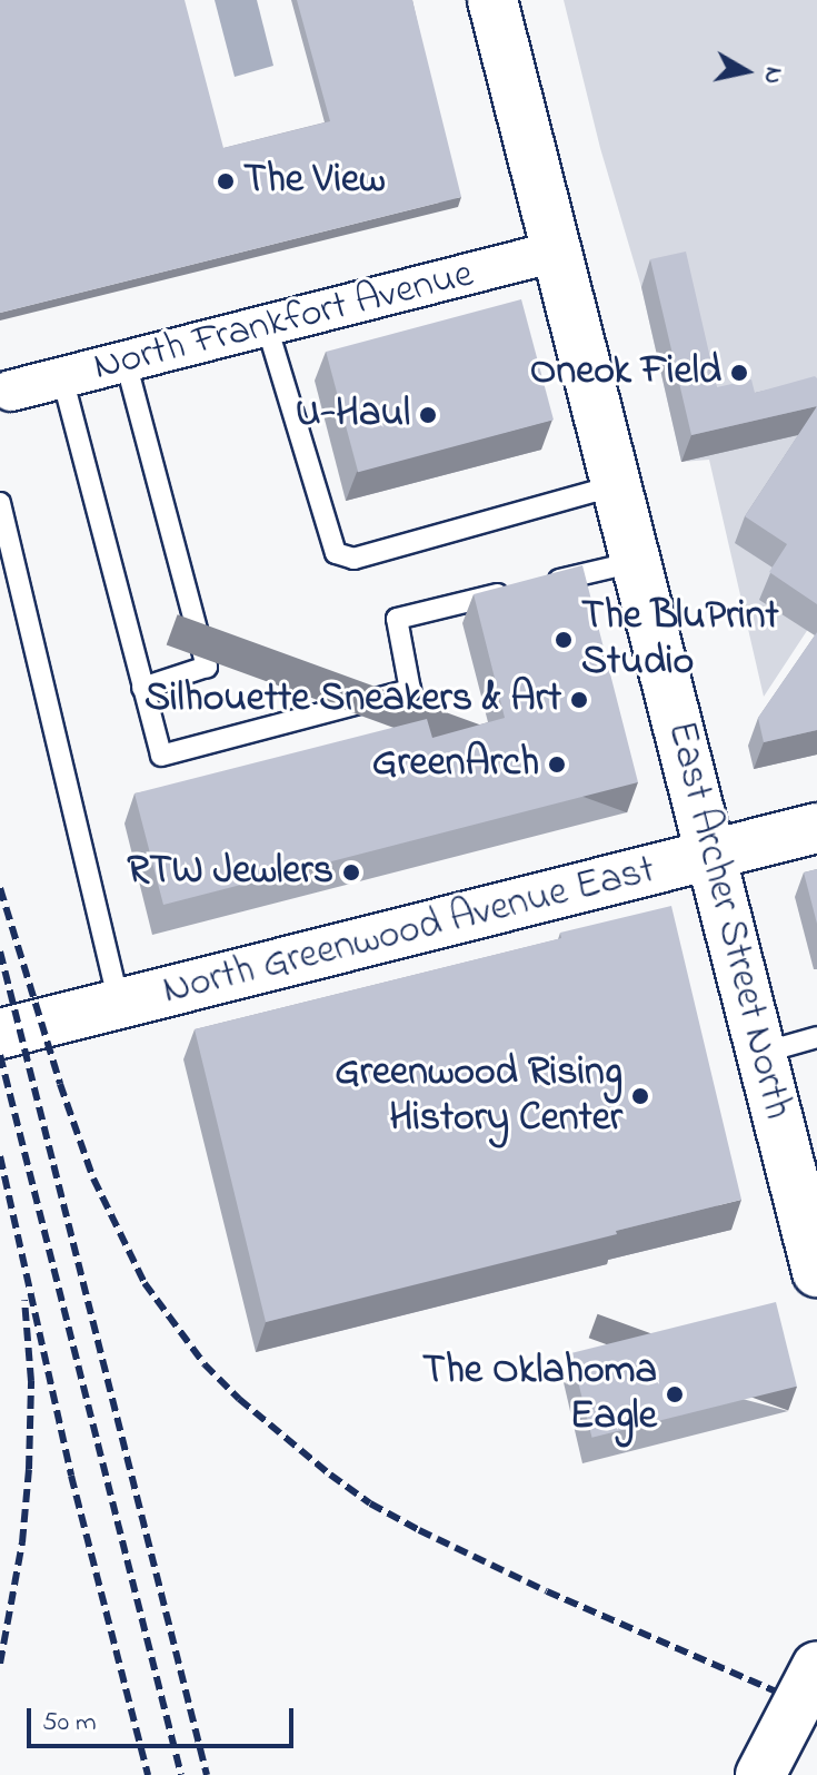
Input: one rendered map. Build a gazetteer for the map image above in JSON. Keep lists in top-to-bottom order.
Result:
{
  "streets": {
    "main road": ["East Archer Street North", "North Greenwood Avenue East"],
    "street": ["North Frankfort Avenue"]
  },
  "crossings": [
    ["North Frankfort Avenue", "East Archer Street North"],
    ["East Archer Street North", "North Greenwood Avenue East"]
  ],
  "places": [
    "The View",
    "Oneok Field",
    "U-Haul",
    "The BluPrint Studio",
    "Silhouette Sneakers & Art",
    "GreenArch",
    "RTW Jewlers",
    "Greenwood Rising History Center",
    "The Oklahoma Eagle"
  ],
  "scale_bar": "50 m",
  "north": "right"
}
